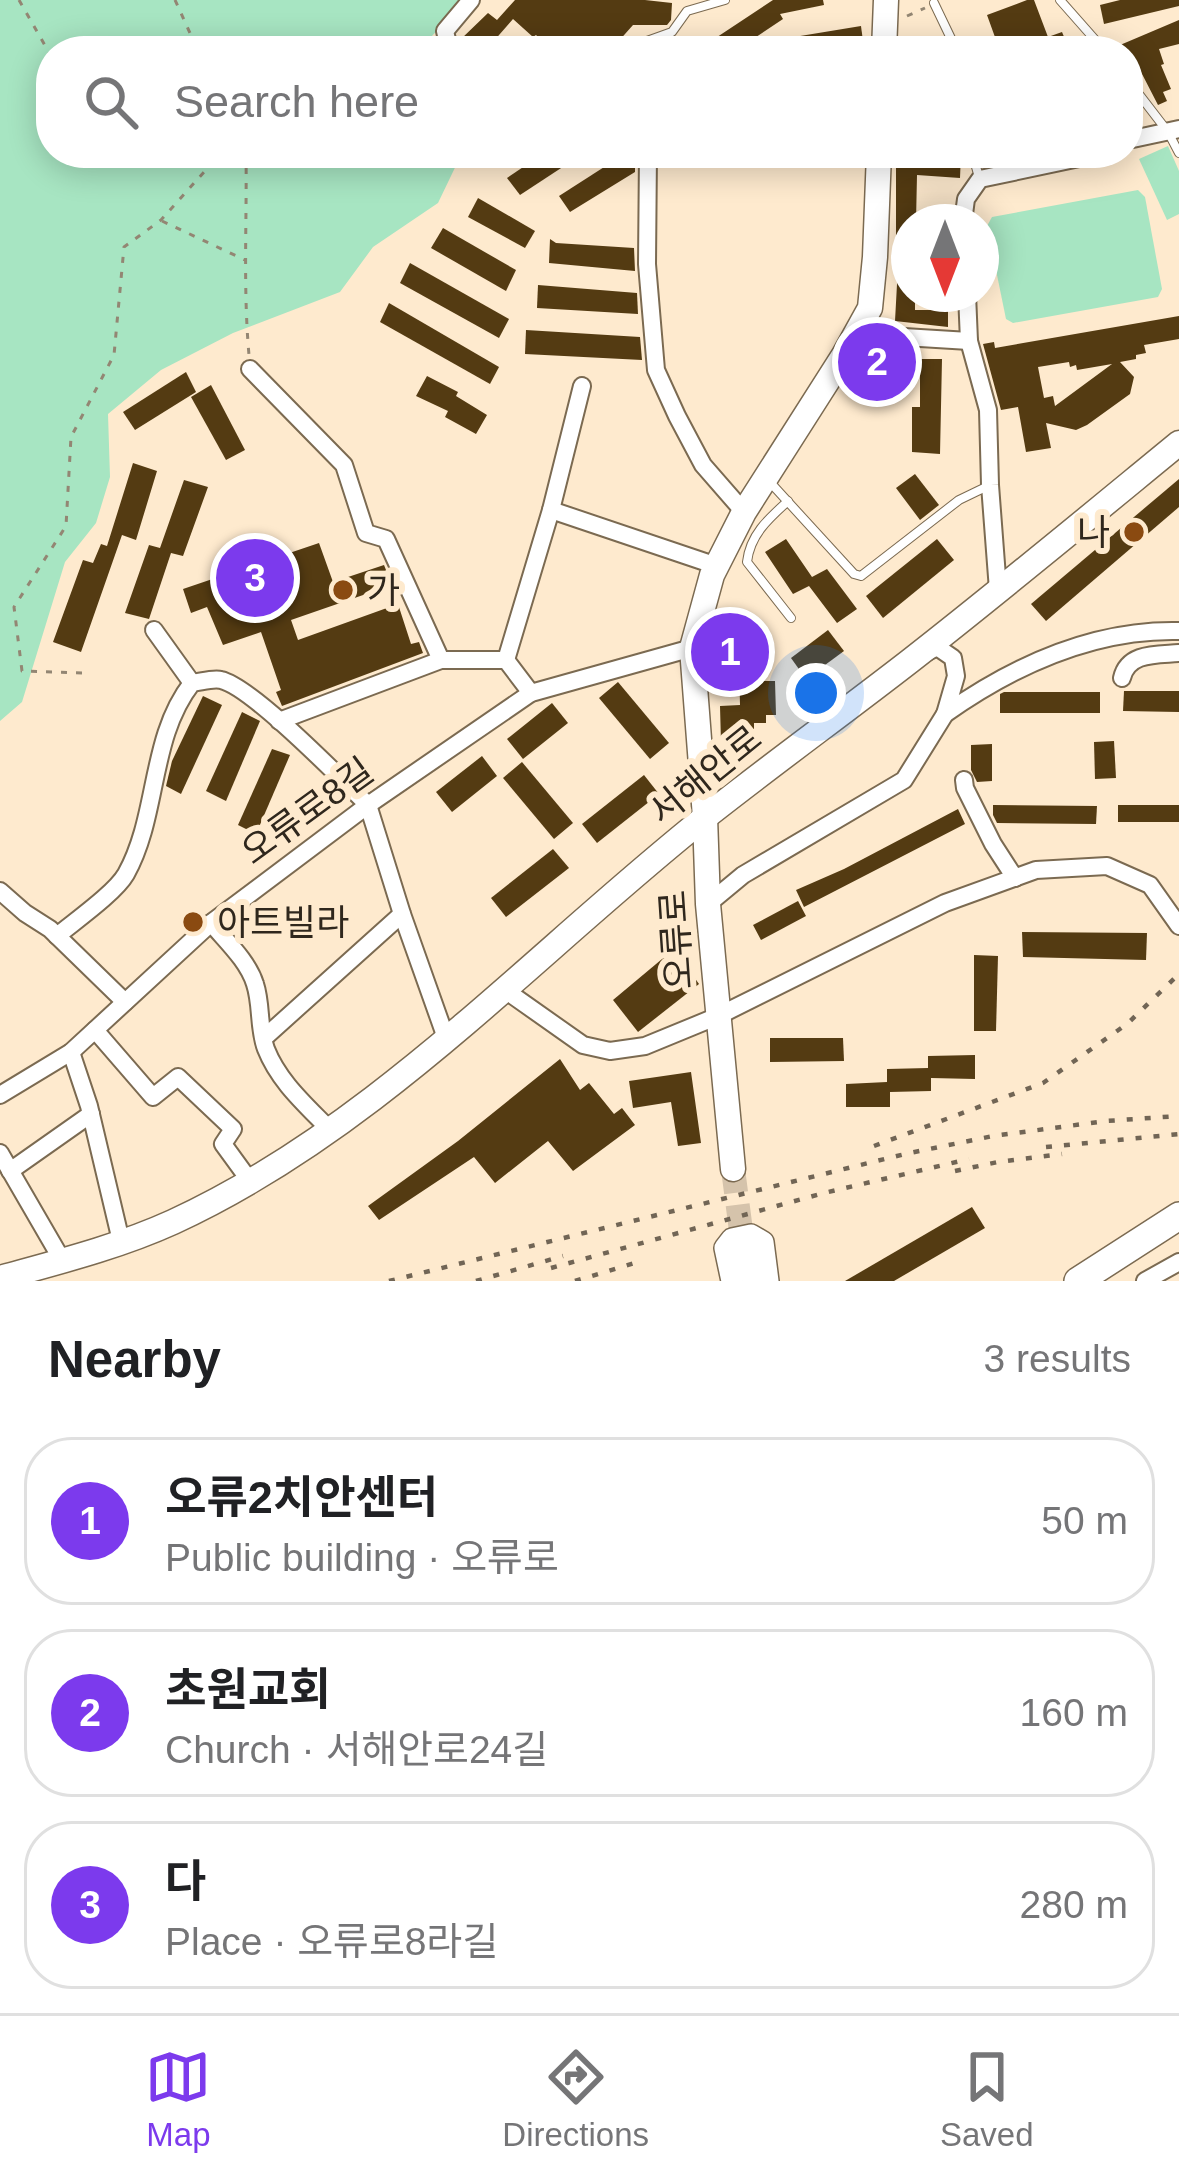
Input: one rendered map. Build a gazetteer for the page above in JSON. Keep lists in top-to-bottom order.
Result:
{
  "streets": {
    "main road": ["서해안로", "오류로"],
    "street": ["오류로8길"]
  },
  "crossings": [
    ["서해안로", "오류로"],
    ["오류로8길", "오류로"]
  ],
  "places": ["나", "가", "아트빌라"],
  "north": "bottom",
  "page": {
    "search": "Search here",
    "pins": ["2", "3", "1"],
    "heading": ["Nearby", "3 results"],
    "list": [
      {
        "mark": "1",
        "name": "오류2치안센터",
        "note": "Public building · 오류로",
        "value": "50 m"
      },
      {
        "mark": "2",
        "name": "초원교회",
        "note": "Church · 서해안로24길",
        "value": "160 m"
      },
      {
        "mark": "3",
        "name": "다",
        "note": "Place · 오류로8라길",
        "value": "280 m"
      }
    ],
    "nav": ["Map", "Directions", "Saved"]
  }
}
